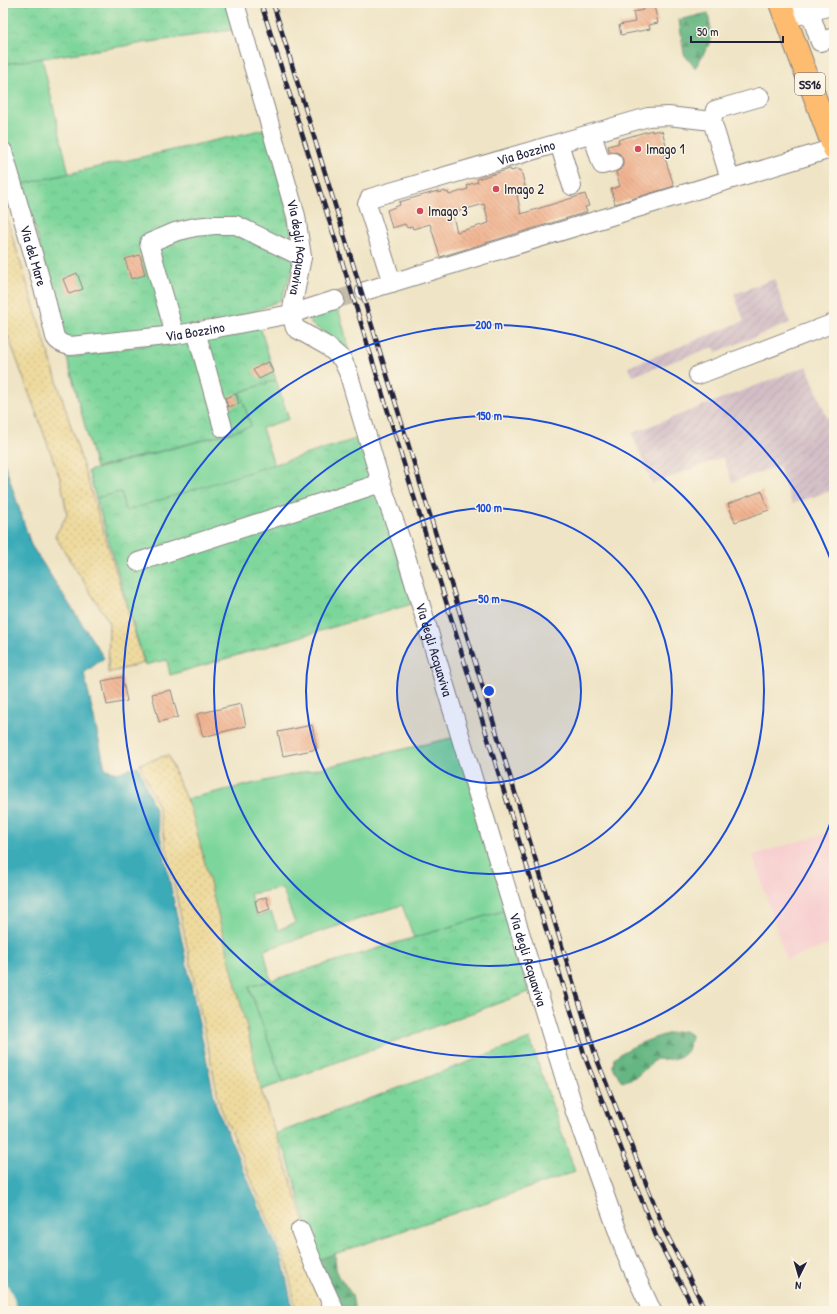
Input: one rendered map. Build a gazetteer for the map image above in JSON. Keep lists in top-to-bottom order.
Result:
{
  "streets": {
    "main road": ["SS16"],
    "street": ["Via Bozzino", "Via degli Acquaviva", "Via del Mare"]
  },
  "crossings": [
    ["Via Bozzino", "Via degli Acquaviva"],
    ["Via Bozzino", "Via del Mare"]
  ],
  "places": ["Imago 1", "Imago 2", "Imago 3"],
  "scale_bar": "50 m",
  "north": "bottom",
  "rings": [
    "200 m",
    "150 m",
    "100 m",
    "50 m"
  ]
}
